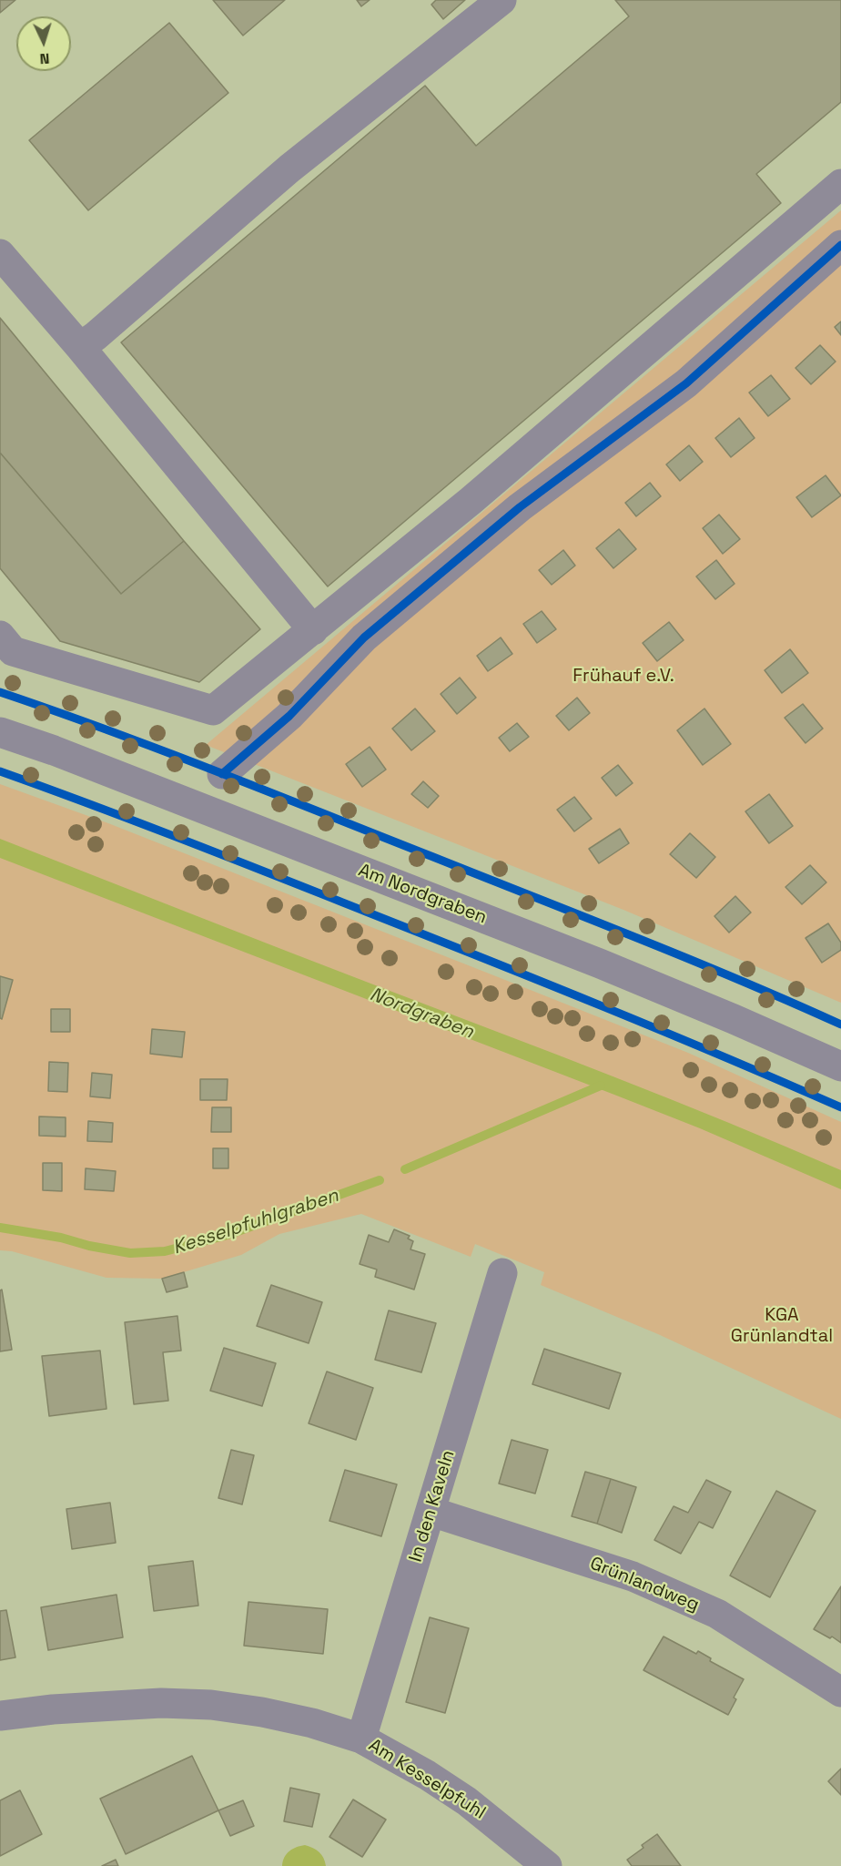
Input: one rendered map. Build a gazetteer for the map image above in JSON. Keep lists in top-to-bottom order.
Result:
{
  "streets": {
    "street": [
      "Am Nordgraben",
      "In den Kaveln",
      "Grünlandweg",
      "Am Kesselpfuhl"
    ]
  },
  "crossings": [
    ["In den Kaveln", "Grünlandweg"],
    ["In den Kaveln", "Am Kesselpfuhl"]
  ],
  "water": ["Nordgraben", "Kesselpfuhlgraben"],
  "parks": ["Frühauf e.V.", "KGA Grünlandtal"],
  "north": "bottom"
}
